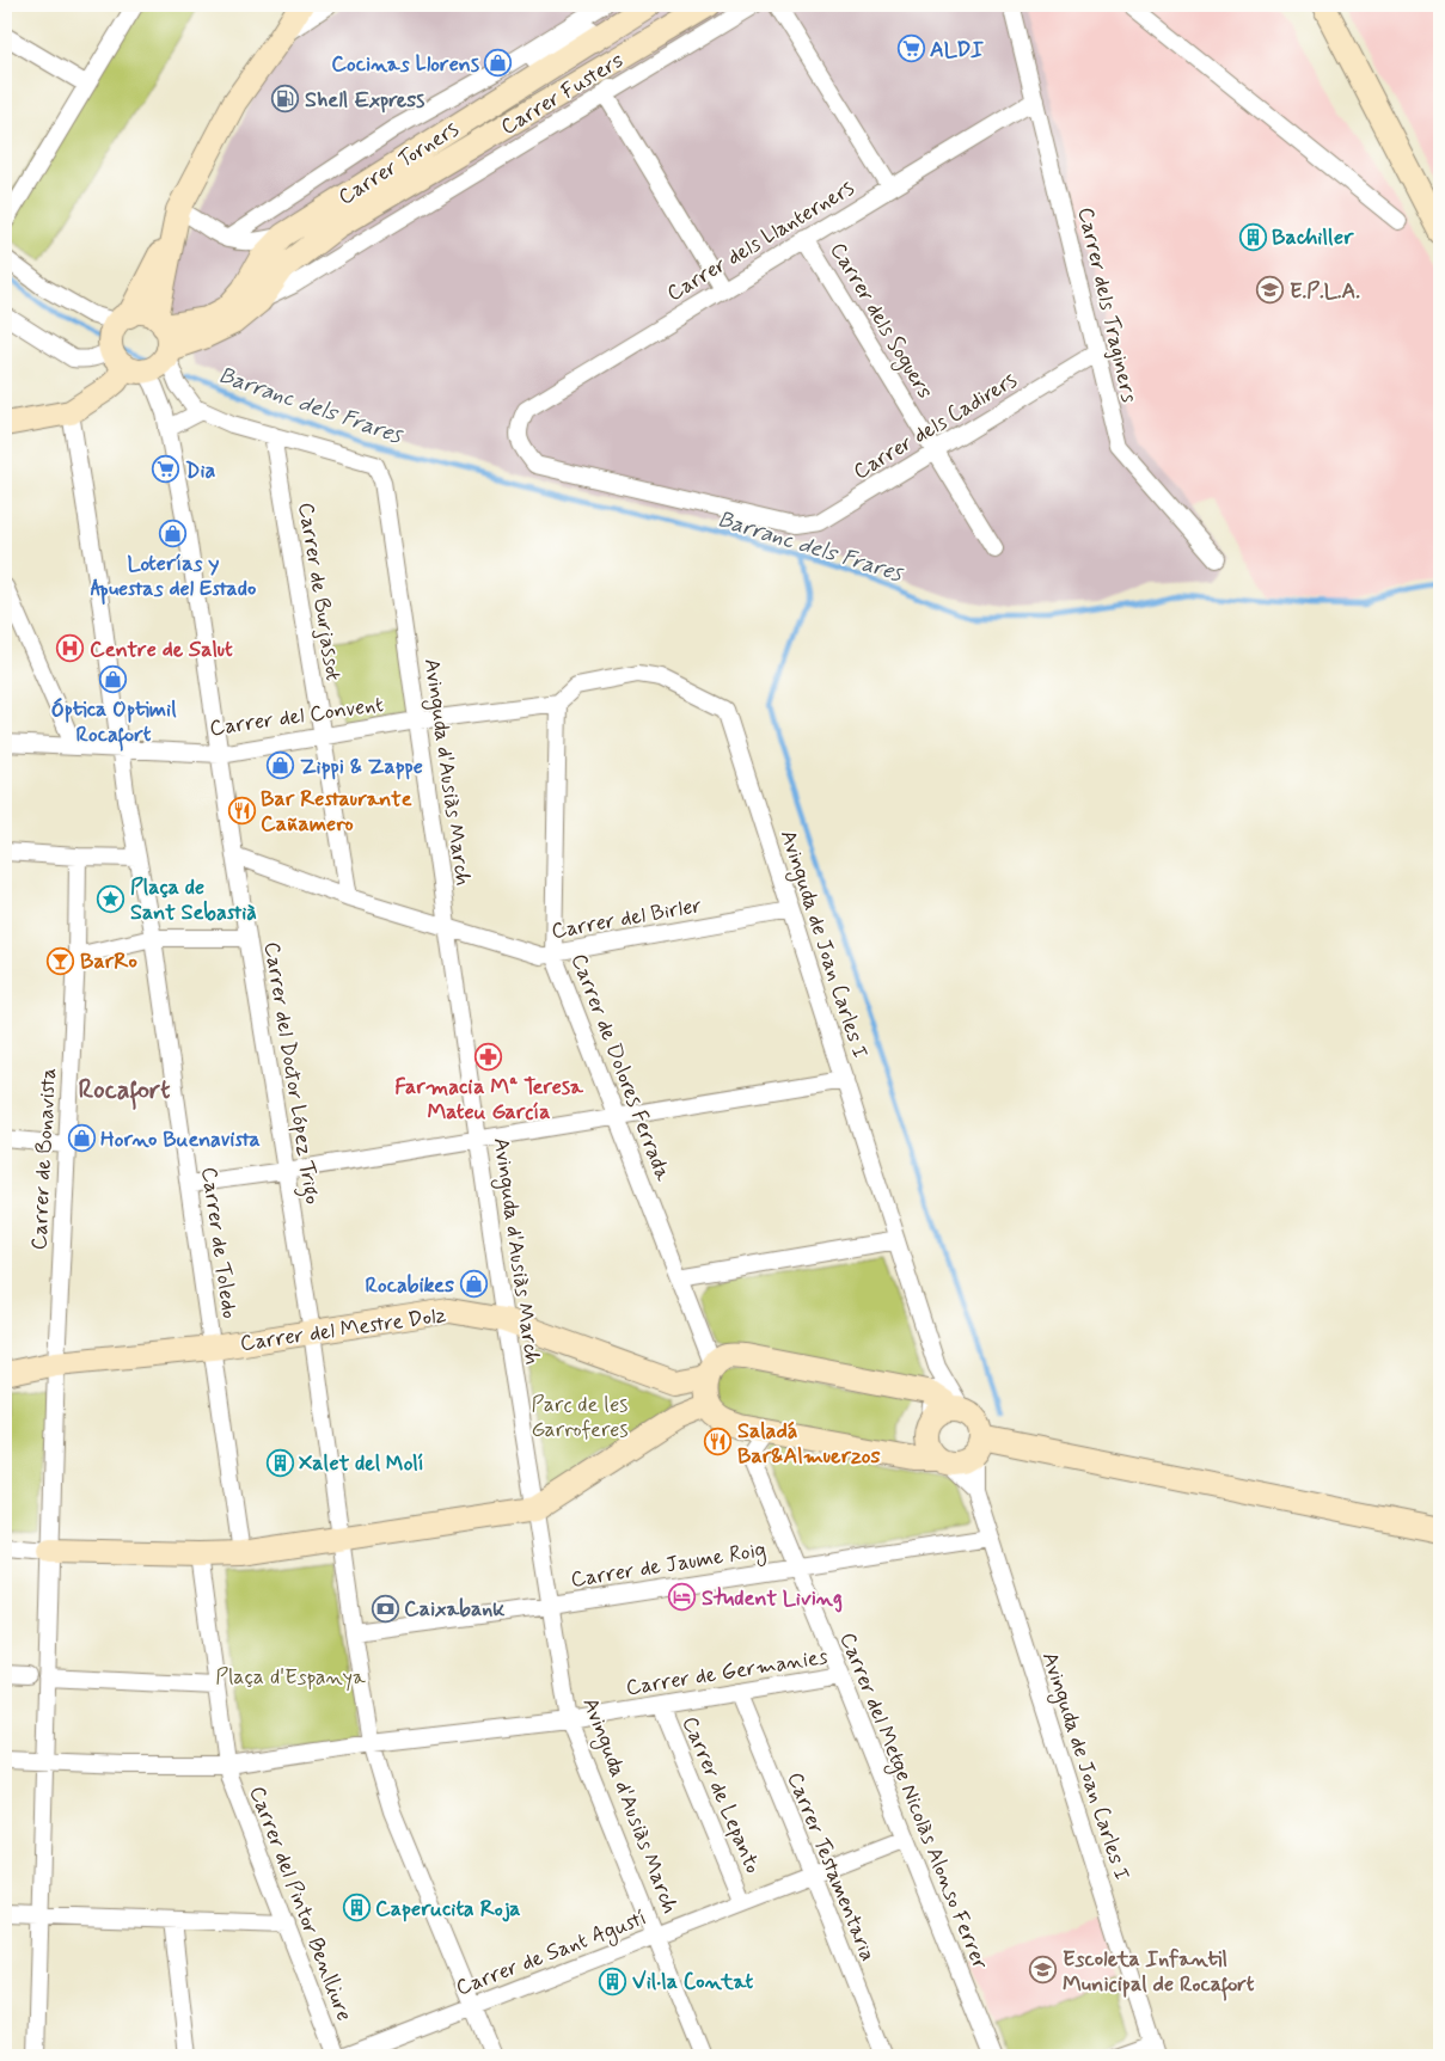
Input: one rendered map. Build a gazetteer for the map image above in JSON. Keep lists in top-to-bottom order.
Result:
{
  "streets": {
    "street": [
      "Carrer Fusters",
      "Carrer Torners",
      "Carrer dels Llanterners",
      "Carrer dels Traginers",
      "Carrer dels Soguers",
      "Carrer dels Cadirers",
      "Carrer de Burjassot",
      "Carrer del Convent",
      "Avinguda d'Ausiàs March",
      "Carrer del Birler",
      "Avinguda de Joan Carles I",
      "Carrer de Dolores Ferrada",
      "Carrer del Doctor López Trigo",
      "Carrer de Bonavista",
      "Carrer de Toledo",
      "Carrer del Mestre Dolz",
      "Carrer de Jaume Roig",
      "Carrer de Germanies",
      "Carrer de Lepanto",
      "Carrer del Metge Nicolàs Alonso Ferrer",
      "Carrer Testamentaria",
      "Carrer del Pintor Benlliure",
      "Carrer de Sant Agustí"
    ]
  },
  "crossings": [
    ["Carrer Fusters", "Carrer Torners"],
    ["Carrer Fusters", "Carrer del Doctor López Trigo"],
    ["Carrer Torners", "Carrer del Doctor López Trigo"],
    ["Carrer dels Llanterners", "Carrer dels Traginers"],
    ["Carrer dels Llanterners", "Carrer dels Soguers"],
    ["Carrer dels Llanterners", "Carrer dels Cadirers"],
    ["Carrer dels Traginers", "Carrer dels Cadirers"],
    ["Carrer dels Soguers", "Carrer dels Cadirers"],
    ["Carrer de Burjassot", "Carrer del Convent"],
    ["Carrer de Burjassot", "Avinguda d'Ausiàs March"],
    ["Carrer de Burjassot", "Carrer del Birler"],
    ["Carrer del Convent", "Avinguda d'Ausiàs March"],
    ["Carrer del Convent", "Avinguda de Joan Carles I"],
    ["Carrer del Convent", "Carrer de Dolores Ferrada"],
    ["Carrer del Convent", "Carrer del Doctor López Trigo"],
    ["Avinguda d'Ausiàs March", "Carrer del Birler"],
    ["Avinguda d'Ausiàs March", "Carrer del Mestre Dolz"],
    ["Avinguda d'Ausiàs March", "Carrer de Jaume Roig"],
    ["Avinguda d'Ausiàs March", "Carrer de Germanies"],
    ["Avinguda d'Ausiàs March", "Carrer de Sant Agustí"],
    ["Carrer del Birler", "Avinguda de Joan Carles I"],
    ["Carrer del Birler", "Carrer de Dolores Ferrada"],
    ["Carrer del Birler", "Carrer del Doctor López Trigo"],
    ["Avinguda de Joan Carles I", "Carrer de Dolores Ferrada"],
    ["Avinguda de Joan Carles I", "Carrer del Mestre Dolz"],
    ["Avinguda de Joan Carles I", "Carrer de Jaume Roig"],
    ["Carrer de Dolores Ferrada", "Carrer del Mestre Dolz"],
    ["Carrer del Doctor López Trigo", "Carrer del Mestre Dolz"],
    ["Carrer de Bonavista", "Carrer del Mestre Dolz"],
    ["Carrer de Toledo", "Carrer del Mestre Dolz"],
    ["Carrer de Jaume Roig", "Carrer del Metge Nicolàs Alonso Ferrer"],
    ["Carrer de Germanies", "Carrer de Lepanto"],
    ["Carrer de Germanies", "Carrer del Metge Nicolàs Alonso Ferrer"],
    ["Carrer de Germanies", "Carrer Testamentaria"],
    ["Carrer de Lepanto", "Carrer de Sant Agustí"],
    ["Carrer del Metge Nicolàs Alonso Ferrer", "Carrer de Sant Agustí"],
    ["Carrer Testamentaria", "Carrer de Sant Agustí"]
  ],
  "districts": ["Rocafort"],
  "water": ["Barranc dels Frares"],
  "parks": ["Parc de les Garroferes", "Plaça d'Espanya"],
  "places": {
    "supermarket": ["ALDI", "Dia"],
    "shop": [
      "Cocinas Llorens",
      "Loterías y Apuestas del Estado",
      "Óptica Optimil Rocafort",
      "Zippi & Zappe",
      "Horno Buenavista",
      "Rocabikes"
    ],
    "fuel station": ["Shell Express"],
    "building": [
      "Bachiller",
      "Xalet del Molí",
      "Caperucita Roja",
      "Vil·la Contat"
    ],
    "school or university": ["E.P.L.A.", "Escoleta Infantil Municipal de Rocafort"],
    "hospital": ["Centre de Salut"],
    "restaurant": ["Bar Restaurante Cañamero", "Saladá Bar&Almuerzos"],
    "place": ["Plaça de Sant Sebastià"],
    "bar": ["BarRo"],
    "pharmacy": ["Farmacia Mª Teresa Mateu García"],
    "hotel": ["Student Living"],
    "bank": ["Caixabank"]
  }
}
